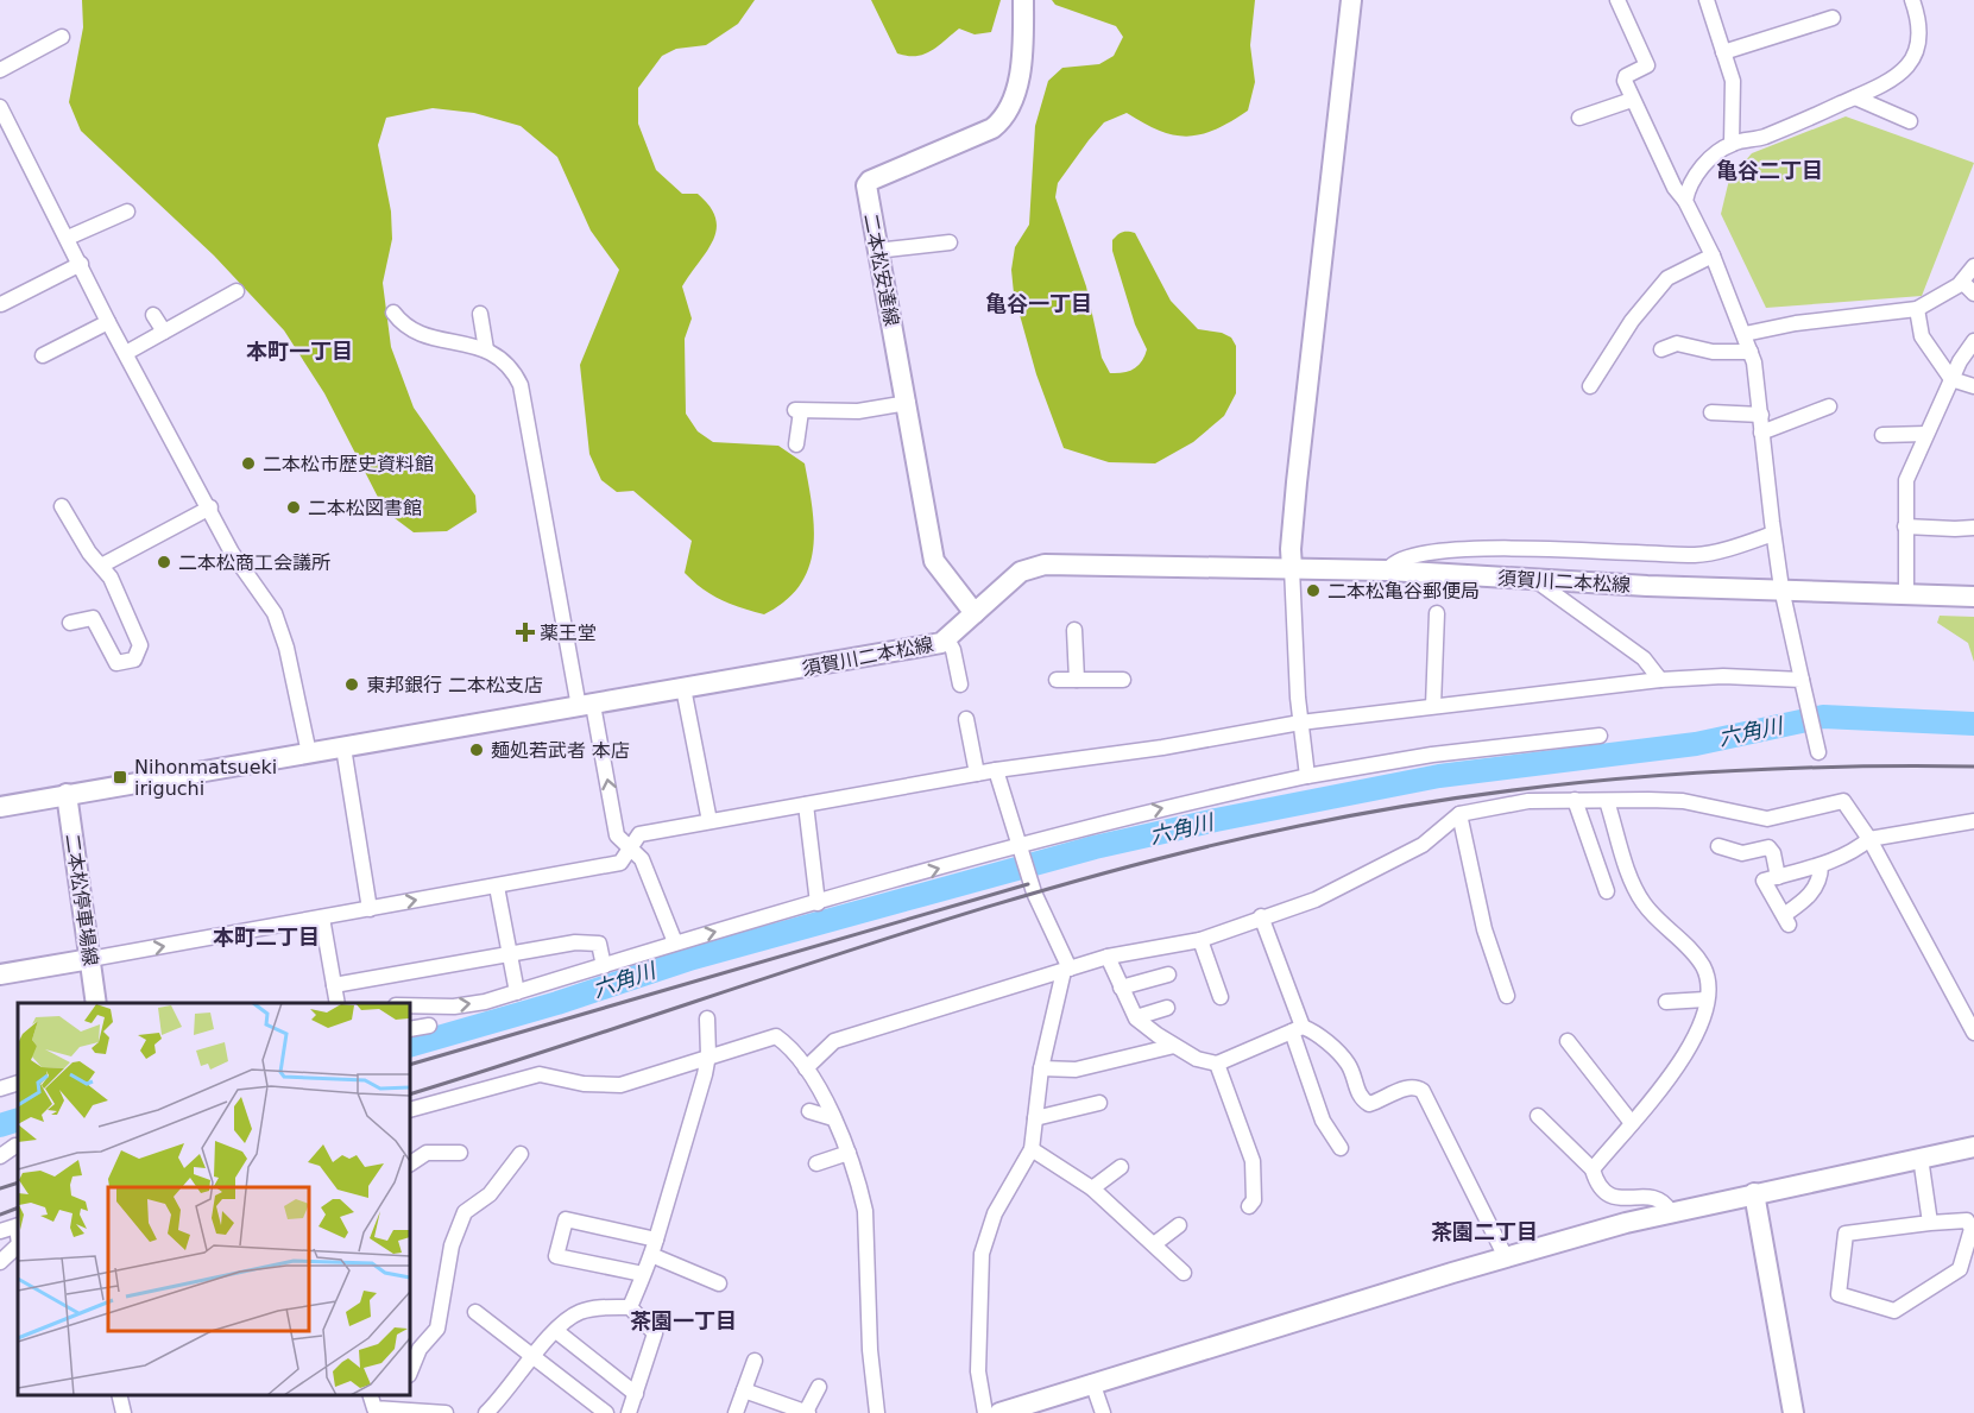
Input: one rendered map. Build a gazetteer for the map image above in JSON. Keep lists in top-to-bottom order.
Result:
{
  "streets": {
    "main road": ["二本松安達線", "須賀川二本松線", "二本松停車場線"]
  },
  "crossings": [
    ["二本松安達線", "須賀川二本松線"],
    ["須賀川二本松線", "二本松停車場線"]
  ],
  "districts": [
    "亀谷二丁目",
    "亀谷一丁目",
    "本町一丁目",
    "本町二丁目",
    "茶園二丁目",
    "茶園一丁目"
  ],
  "water": ["六角川"],
  "places": {
    "other": [
      "二本松市歴史資料館",
      "二本松図書館",
      "二本松商工会議所",
      "二本松亀谷郵便局",
      "東邦銀行 二本松支店",
      "麺処若武者 本店"
    ],
    "health": ["薬王堂"],
    "transit": ["Nihonmatsueki iriguchi"]
  }
}
